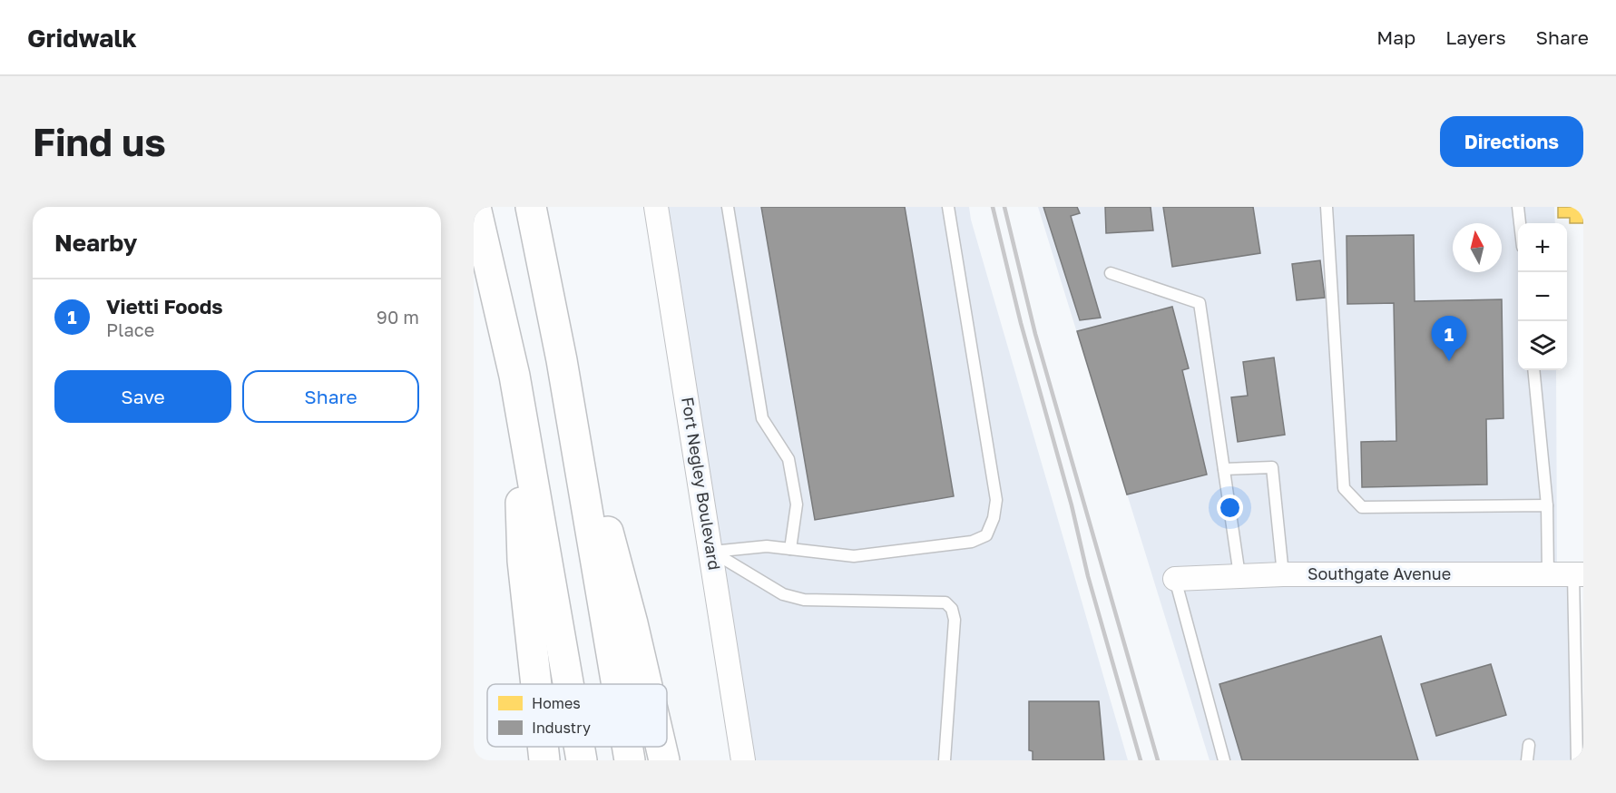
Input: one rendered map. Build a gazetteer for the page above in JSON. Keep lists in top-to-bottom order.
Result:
{
  "streets": {
    "street": ["Fort Negley Boulevard", "Southgate Avenue"]
  },
  "legend": ["Homes", "Industry"],
  "north": "top",
  "page": {
    "header": "Gridwalk",
    "nav": ["Map", "Layers", "Share"],
    "buttons": [
      "Directions",
      ["Save", "Share"]
    ],
    "title": "Find us",
    "heading": "Nearby",
    "map_buttons": ["+", "−"],
    "list": [
      {
        "mark": "1",
        "name": "Vietti Foods",
        "note": "Place",
        "value": "90 m"
      }
    ],
    "pins": "1"
  }
}
